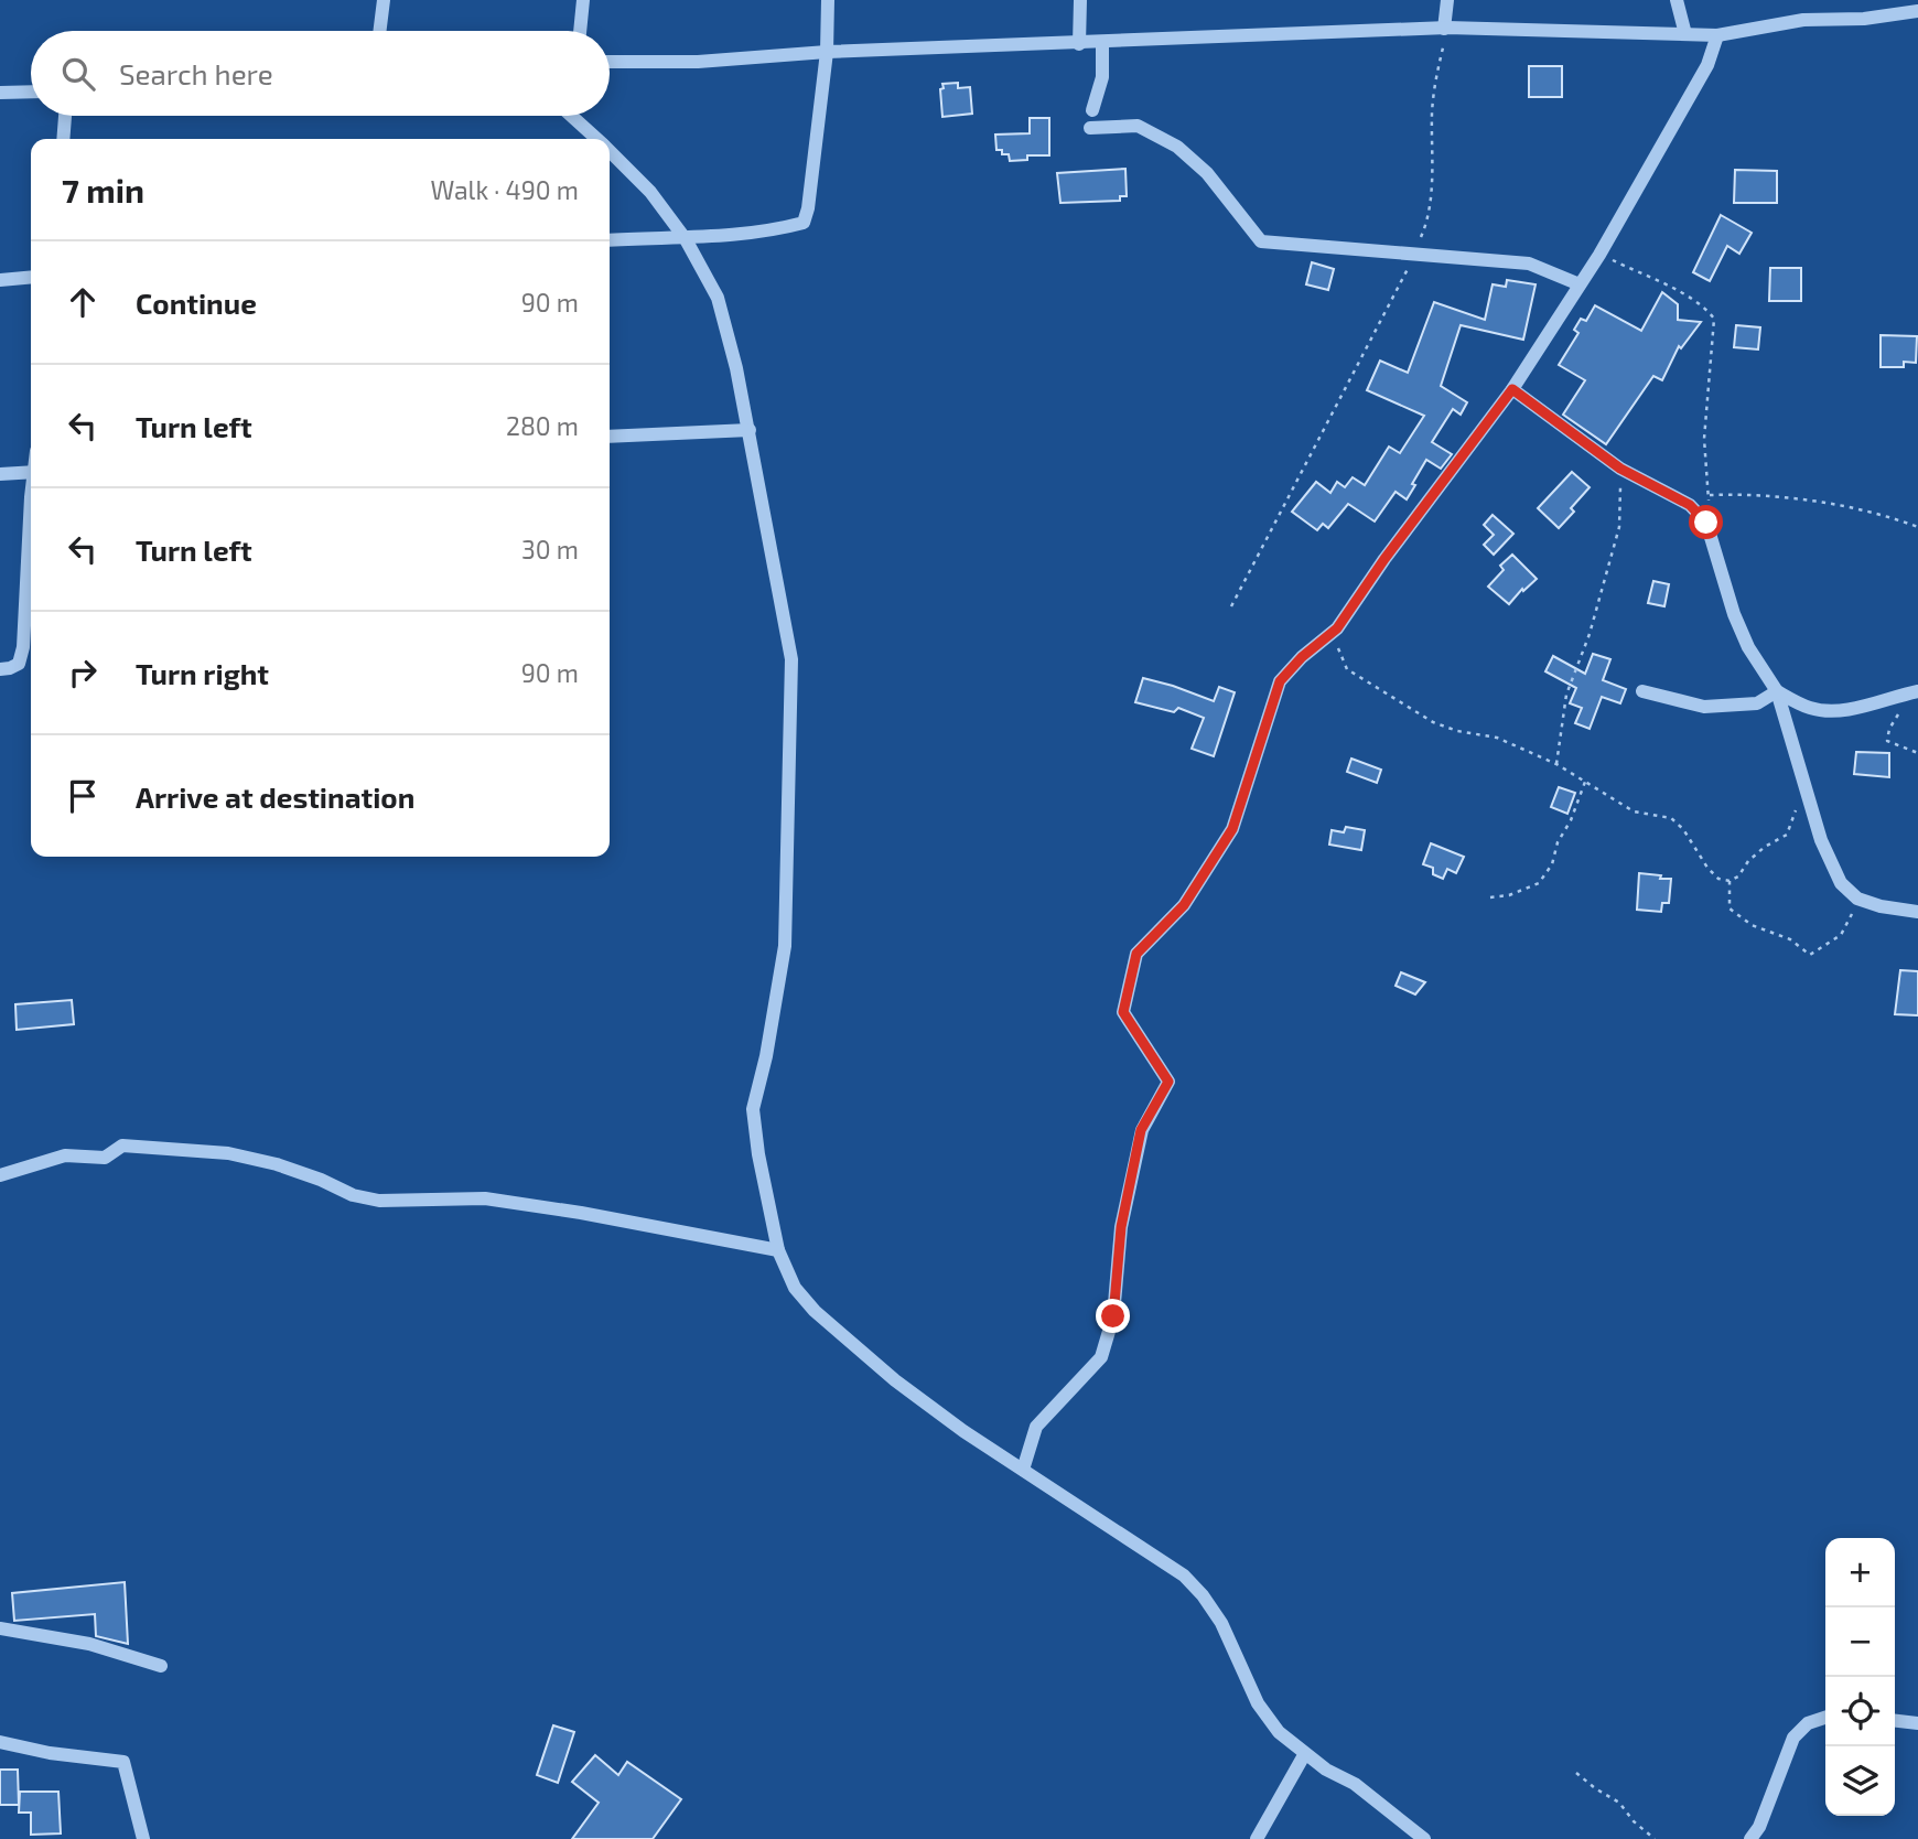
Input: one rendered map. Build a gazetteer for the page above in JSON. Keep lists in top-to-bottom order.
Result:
{
  "page": {
    "search": "Search here",
    "heading": ["7 min", "Walk · 490 m"],
    "list": [
      ["Continue", "90 m"],
      ["Turn left", "280 m"],
      ["Turn left", "30 m"],
      ["Turn right", "90 m"],
      "Arrive at destination"
    ],
    "map_buttons": ["+", "−"]
  }
}
